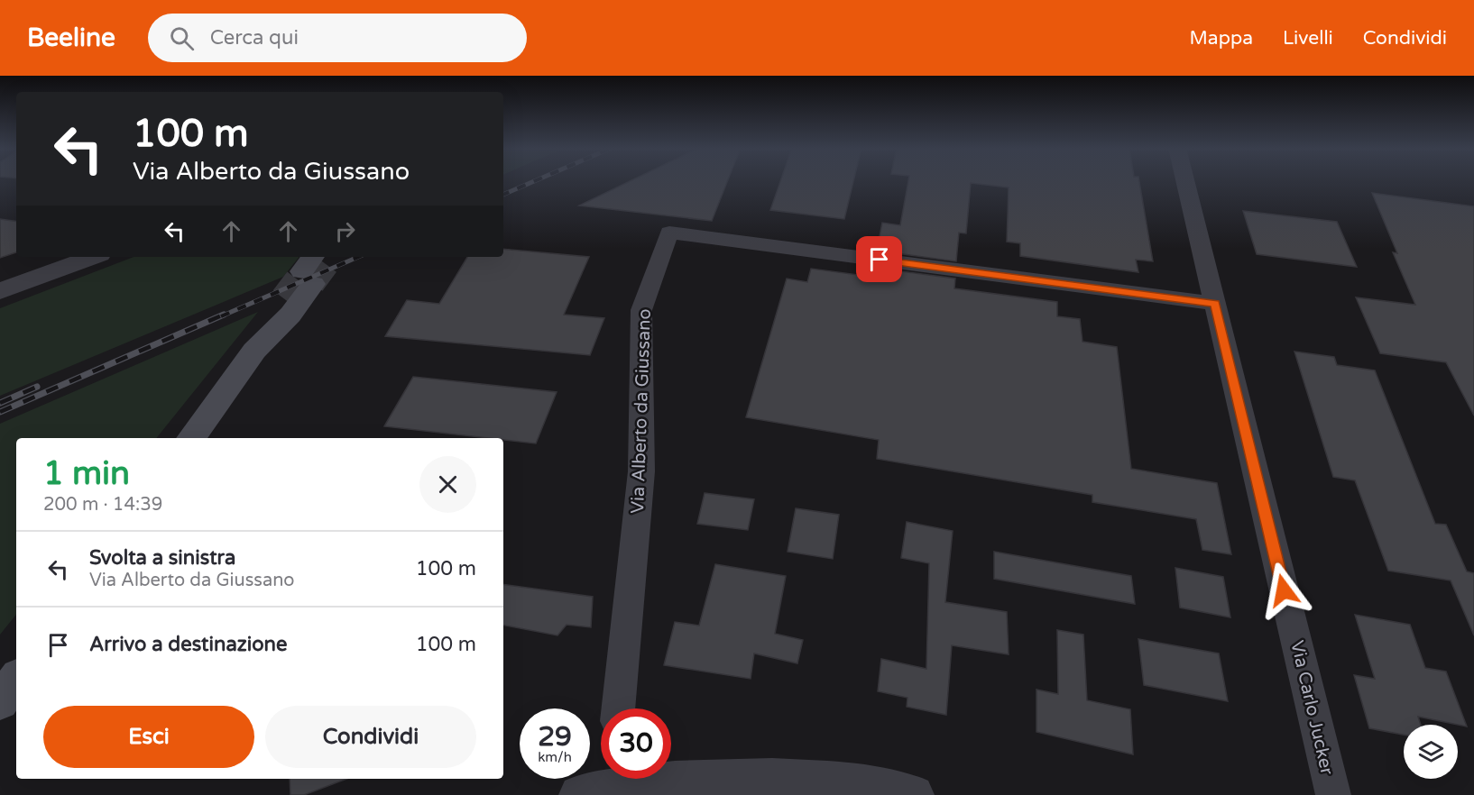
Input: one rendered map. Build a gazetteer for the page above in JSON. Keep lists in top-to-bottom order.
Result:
{
  "streets": {
    "street": ["Via Alberto da Giussano", "Via Carlo Jucker"]
  },
  "crossings": [
    ["Via Alberto da Giussano", "Via Carlo Jucker"]
  ],
  "page": {
    "header": "Beeline",
    "search": "Cerca qui",
    "nav": ["Mappa", "Livelli", "Condividi"],
    "turn": ["100 m", "Via Alberto da Giussano"],
    "heading": ["1 min", "200 m · 14:39"],
    "list": [
      {
        "name": "Svolta a sinistra",
        "note": "Via Alberto da Giussano",
        "value": "100 m"
      },
      {
        "name": "Arrivo a destinazione",
        "value": "100 m"
      }
    ],
    "buttons": ["Esci", "Condividi"],
    "speed": "29 km/h",
    "limit": "30"
  }
}
